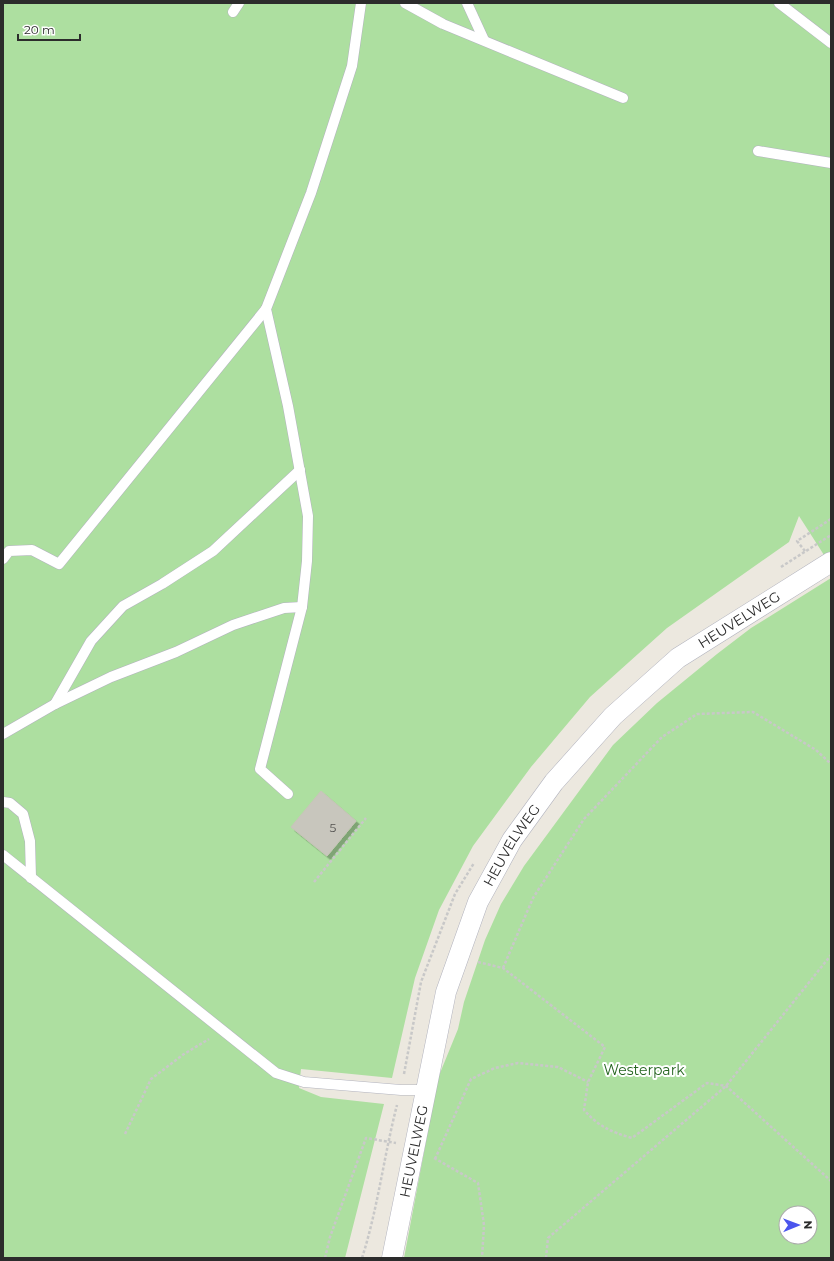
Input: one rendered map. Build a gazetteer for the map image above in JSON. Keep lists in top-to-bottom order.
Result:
{
  "streets": {
    "street": ["HEUVELWEG"]
  },
  "parks": ["Westerpark"],
  "house_numbers": ["5"],
  "scale_bar": "20 m",
  "north": "right"
}
